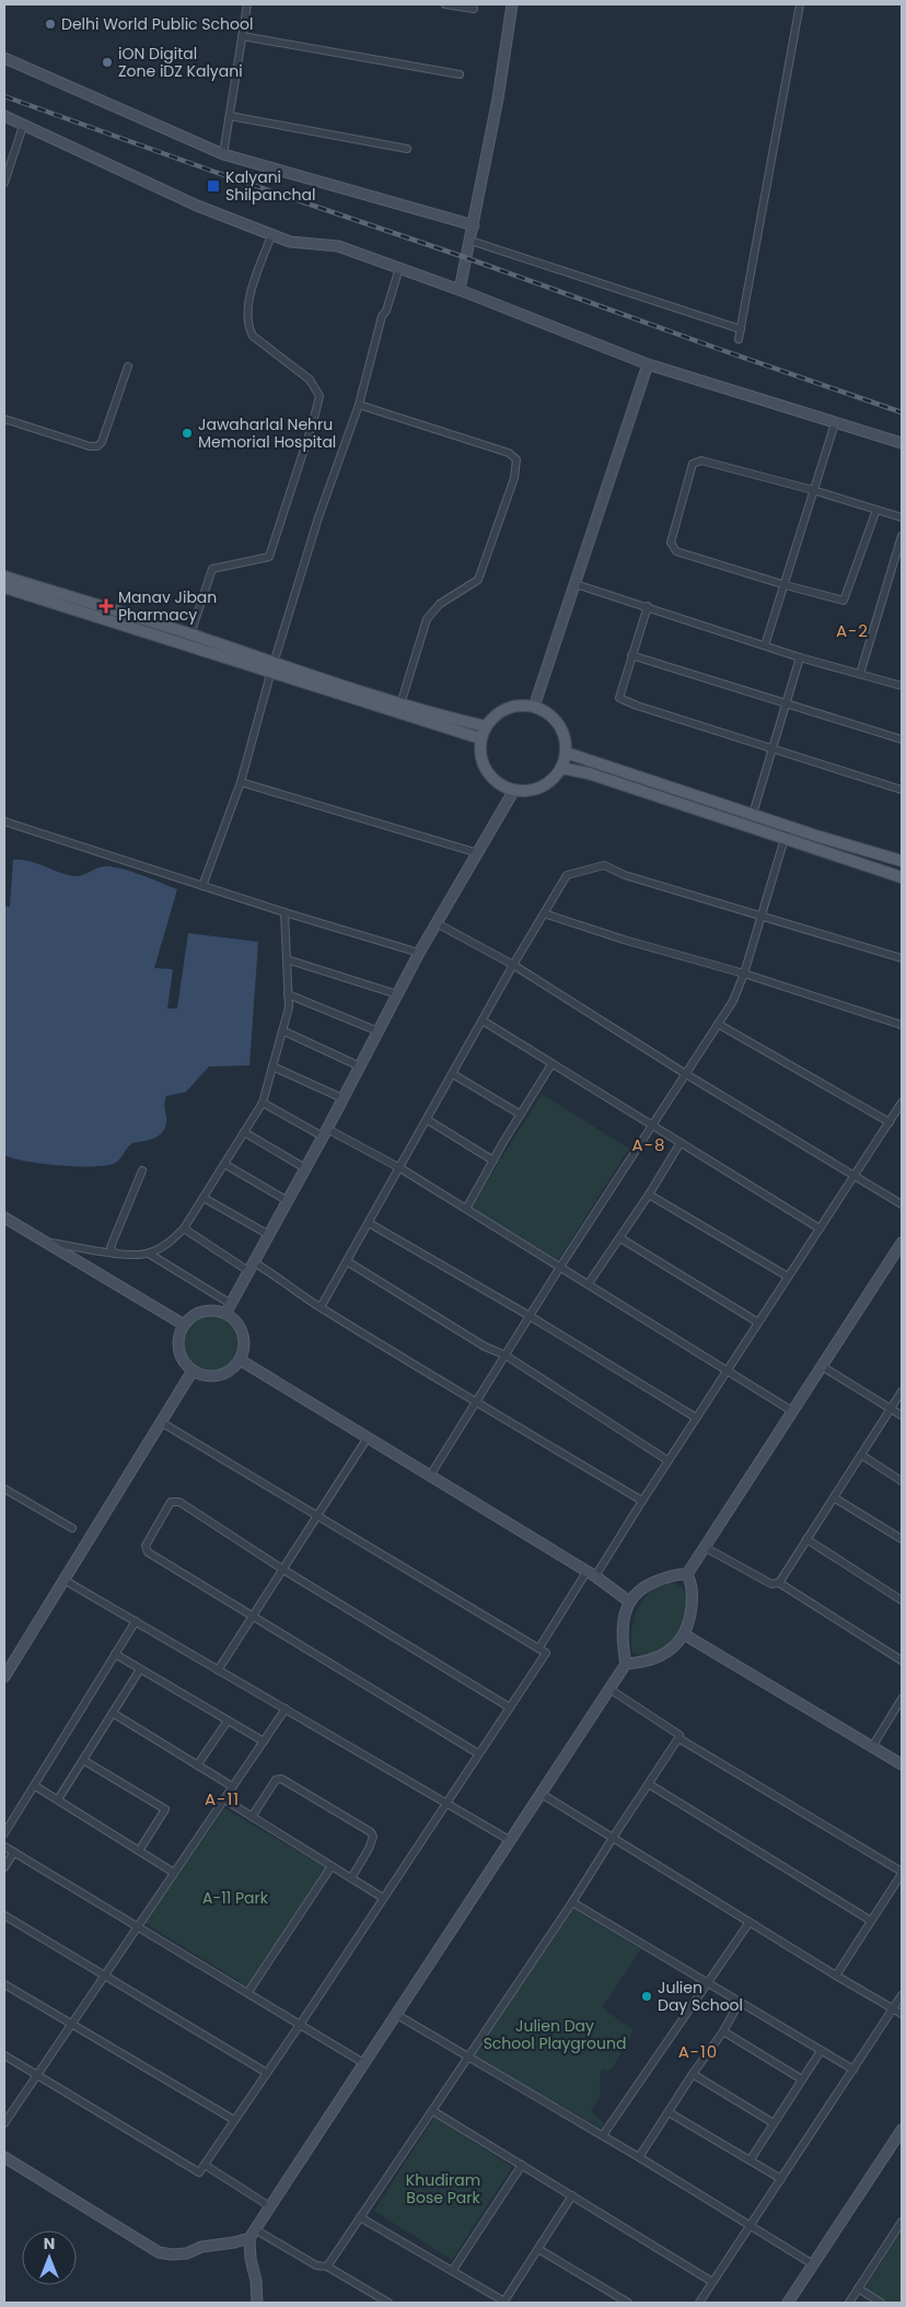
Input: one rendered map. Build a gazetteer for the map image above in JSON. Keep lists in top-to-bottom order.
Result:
{
  "districts": [
    "A-2",
    "A-8",
    "A-11",
    "A-10"
  ],
  "parks": ["A-11 Park", "Julien Day School Playground", "Khudiram Bose Park"],
  "places": {
    "other": [
      "Delhi World Public School",
      "iON Digital Zone iDZ Kalyani",
      "Jawaharlal Nehru Memorial Hospital",
      "Julien Day School"
    ],
    "transit": ["Kalyani Shilpanchal"],
    "health": ["Manav Jiban Pharmacy"]
  },
  "north": "top"
}
